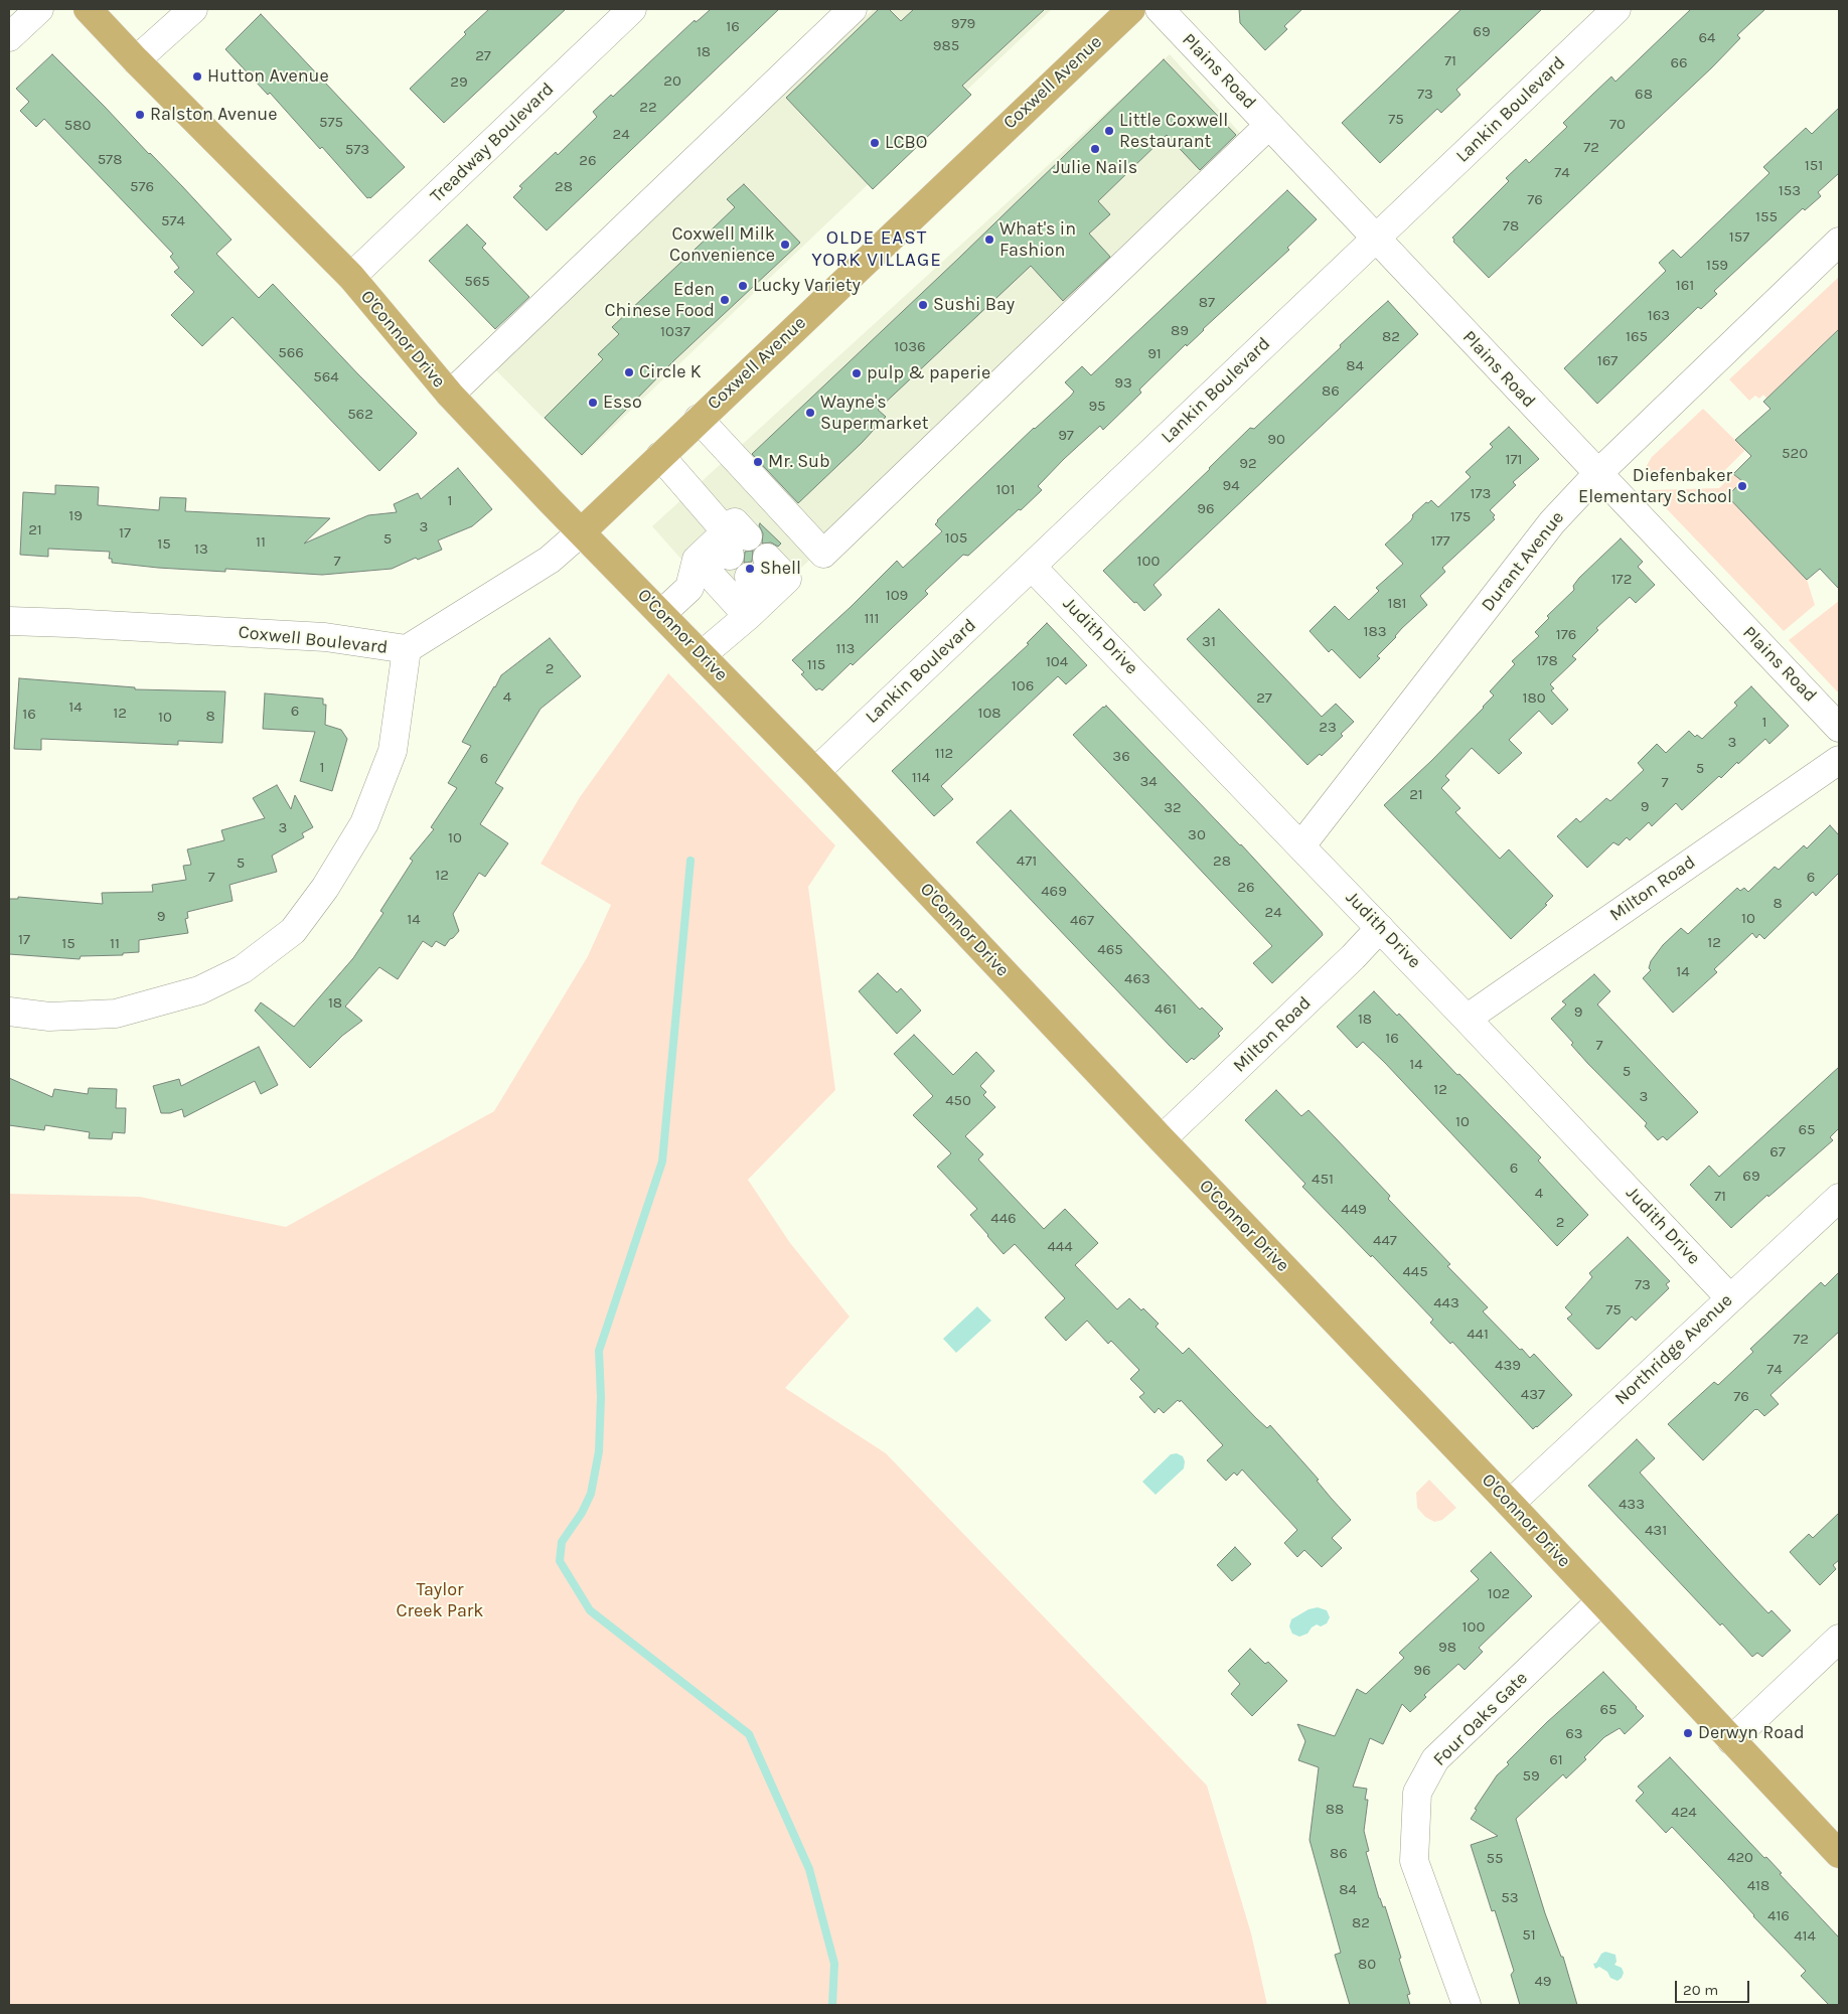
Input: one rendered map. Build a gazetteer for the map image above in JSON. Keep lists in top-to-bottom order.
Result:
{
  "streets": {
    "main road": ["Coxwell Avenue", "O'Connor Drive"],
    "street": [
      "Plains Road",
      "Lankin Boulevard",
      "Treadway Boulevard",
      "Durant Avenue",
      "Judith Drive",
      "Coxwell Boulevard",
      "Milton Road",
      "Northridge Avenue",
      "Four Oaks Gate"
    ]
  },
  "crossings": [
    ["Plains Road", "Lankin Boulevard"],
    ["Plains Road", "Durant Avenue"],
    ["Coxwell Avenue", "O'Connor Drive"],
    ["Coxwell Avenue", "Coxwell Boulevard"],
    ["Lankin Boulevard", "O'Connor Drive"],
    ["Lankin Boulevard", "Judith Drive"],
    ["Treadway Boulevard", "O'Connor Drive"],
    ["O'Connor Drive", "Coxwell Boulevard"],
    ["O'Connor Drive", "Milton Road"],
    ["O'Connor Drive", "Northridge Avenue"],
    ["O'Connor Drive", "Four Oaks Gate"],
    ["Durant Avenue", "Judith Drive"],
    ["Judith Drive", "Milton Road"],
    ["Judith Drive", "Northridge Avenue"]
  ],
  "districts": ["OLDE EAST YORK VILLAGE"],
  "parks": ["Taylor Creek Park"],
  "places": [
    "Hutton Avenue",
    "Ralston Avenue",
    "Little Coxwell Restaurant",
    "LCBO",
    "Julie Nails",
    "What's in Fashion",
    "Coxwell Milk Convenience",
    "Lucky Variety",
    "Eden Chinese Food",
    "Sushi Bay",
    "Circle K",
    "pulp & paperie",
    "Esso",
    "Wayne's Supermarket",
    "Mr. Sub",
    "Diefenbaker Elementary School",
    "Shell",
    "Derwyn Road"
  ],
  "house_numbers": [
    "979",
    "16",
    "69",
    "64",
    "985",
    "18",
    "27",
    "71",
    "66",
    "20",
    "29",
    "73",
    "68",
    "22",
    "75",
    "575",
    "70",
    "580",
    "24",
    "72",
    "573",
    "578",
    "26",
    "151",
    "74",
    "576",
    "28",
    "153",
    "76",
    "155",
    "574",
    "78",
    "157",
    "159",
    "565",
    "161",
    "87",
    "163",
    "89",
    "1037",
    "82",
    "165",
    "1036",
    "566",
    "91",
    "167",
    "84",
    "564",
    "93",
    "86",
    "95",
    "562",
    "97",
    "90",
    "520",
    "171",
    "92",
    "94",
    "101",
    "173",
    "1",
    "96",
    "19",
    "175",
    "3",
    "21",
    "17",
    "105",
    "5",
    "177",
    "11",
    "15",
    "13",
    "7",
    "100",
    "172",
    "109",
    "181",
    "111",
    "183",
    "176",
    "31",
    "113",
    "178",
    "104",
    "115",
    "2",
    "106",
    "4",
    "27",
    "180",
    "14",
    "6",
    "12",
    "108",
    "16",
    "8",
    "10",
    "1",
    "23",
    "3",
    "112",
    "36",
    "6",
    "1",
    "5",
    "114",
    "34",
    "7",
    "21",
    "9",
    "32",
    "3",
    "30",
    "10",
    "471",
    "28",
    "5",
    "12",
    "7",
    "6",
    "26",
    "469",
    "8",
    "24",
    "9",
    "10",
    "14",
    "467",
    "17",
    "12",
    "15",
    "11",
    "465",
    "14",
    "463",
    "18",
    "461",
    "9",
    "18",
    "16",
    "7",
    "14",
    "5",
    "12",
    "3",
    "450",
    "10",
    "65",
    "67",
    "6",
    "69",
    "451",
    "4",
    "71",
    "449",
    "446",
    "2",
    "447",
    "444",
    "445",
    "73",
    "443",
    "75",
    "441",
    "72",
    "439",
    "74",
    "437",
    "76",
    "433",
    "431",
    "102",
    "100",
    "98",
    "96",
    "65",
    "63",
    "61",
    "59",
    "88",
    "424",
    "86",
    "420",
    "55",
    "418",
    "84",
    "53",
    "416",
    "82",
    "51",
    "414",
    "80",
    "49"
  ],
  "scale_bar": "20 m"
}
